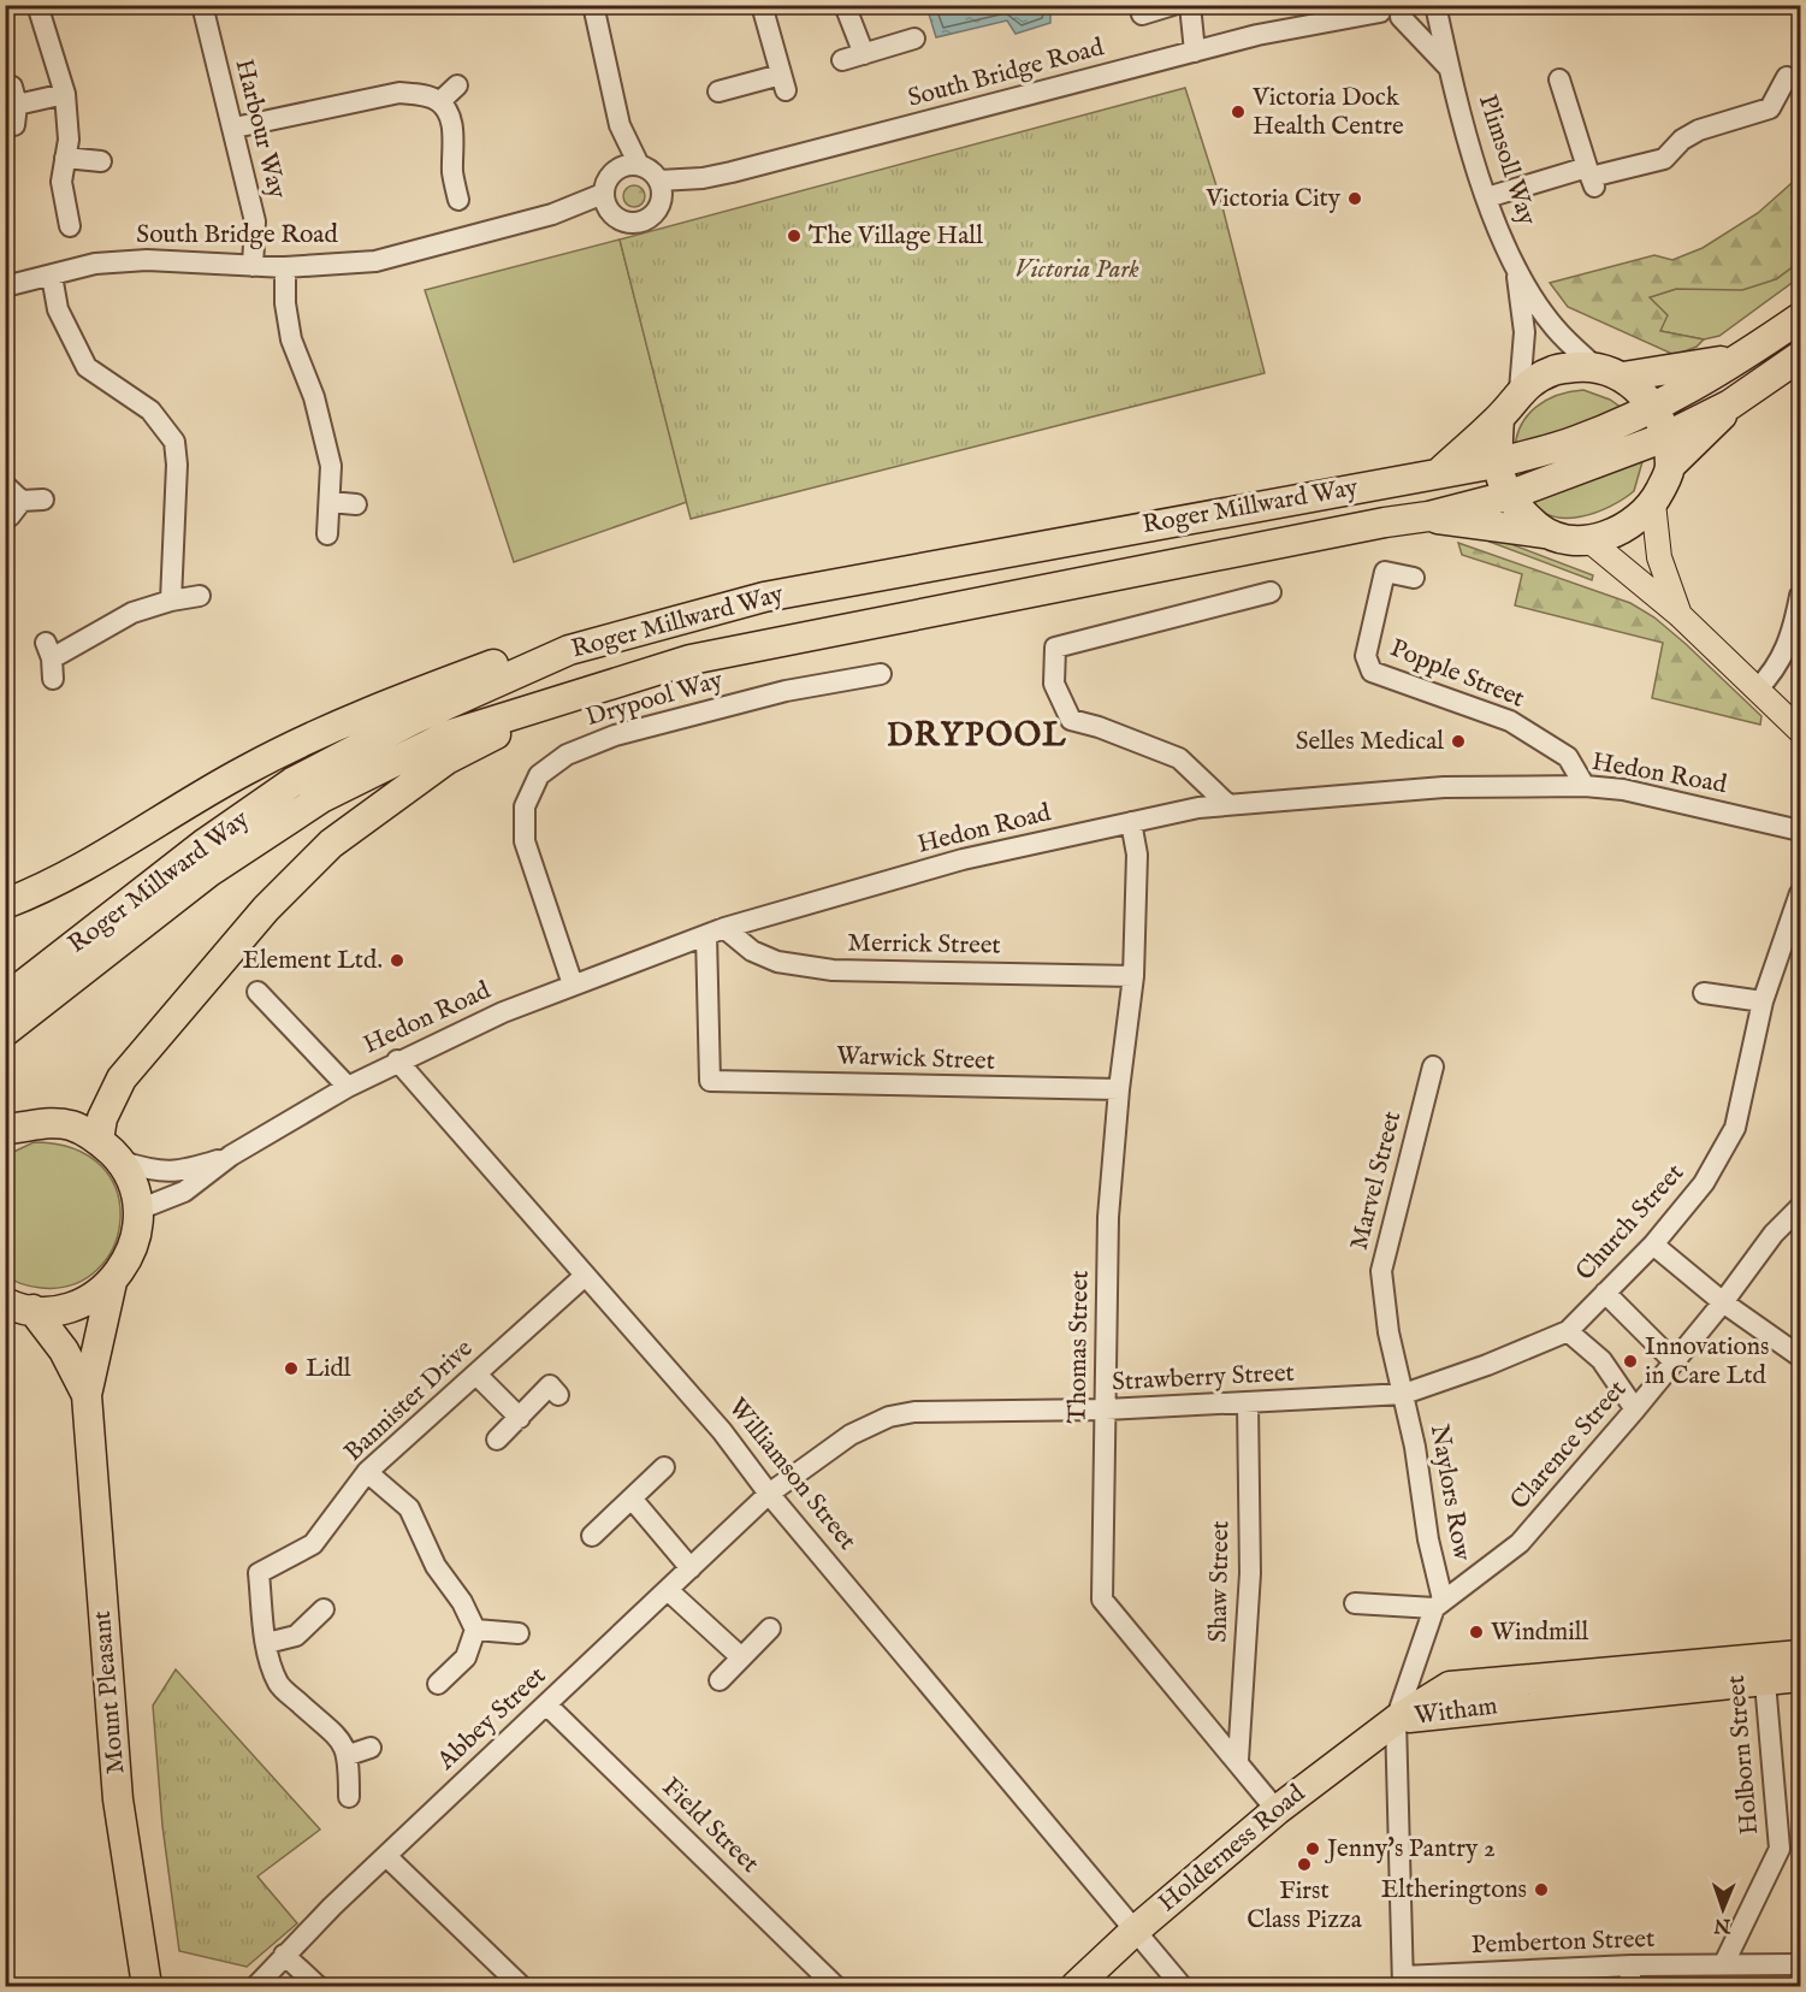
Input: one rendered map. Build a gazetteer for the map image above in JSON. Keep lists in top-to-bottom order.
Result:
{
  "streets": {
    "highway": [
      "Roger Millward Way",
      "Mount Pleasant",
      "Witham",
      "Holderness Road"
    ],
    "street": [
      "South Bridge Road",
      "Harbour Way",
      "Plimsoll Way",
      "Popple Street",
      "Drypool Way",
      "Hedon Road",
      "Merrick Street",
      "Warwick Street",
      "Marvel Street",
      "Church Street",
      "Thomas Street",
      "Strawberry Street",
      "Bannister Drive",
      "Clarence Street",
      "Williamson Street",
      "Naylors Row",
      "Shaw Street",
      "Abbey Street",
      "Holborn Street",
      "Field Street",
      "Pemberton Street"
    ]
  },
  "crossings": [
    ["South Bridge Road", "Harbour Way"],
    ["Popple Street", "Hedon Road"],
    ["Drypool Way", "Hedon Road"],
    ["Hedon Road", "Merrick Street"],
    ["Hedon Road", "Warwick Street"],
    ["Hedon Road", "Thomas Street"],
    ["Hedon Road", "Williamson Street"],
    ["Merrick Street", "Warwick Street"],
    ["Merrick Street", "Thomas Street"],
    ["Warwick Street", "Thomas Street"],
    ["Marvel Street", "Church Street"],
    ["Marvel Street", "Strawberry Street"],
    ["Marvel Street", "Naylors Row"],
    ["Church Street", "Strawberry Street"],
    ["Church Street", "Naylors Row"],
    ["Thomas Street", "Strawberry Street"],
    ["Thomas Street", "Shaw Street"],
    ["Thomas Street", "Holderness Road"],
    ["Strawberry Street", "Williamson Street"],
    ["Strawberry Street", "Naylors Row"],
    ["Strawberry Street", "Shaw Street"],
    ["Strawberry Street", "Abbey Street"],
    ["Bannister Drive", "Williamson Street"],
    ["Clarence Street", "Naylors Row"],
    ["Williamson Street", "Abbey Street"],
    ["Williamson Street", "Holderness Road"],
    ["Witham", "Holborn Street"],
    ["Witham", "Holderness Road"],
    ["Abbey Street", "Field Street"],
    ["Holborn Street", "Pemberton Street"]
  ],
  "districts": ["DRYPOOL"],
  "parks": ["Victoria Park"],
  "places": [
    "Victoria Dock Health Centre",
    "Victoria City",
    "The Village Hall",
    "Selles Medical",
    "Element Ltd.",
    "Innovations in Care Ltd",
    "Lidl",
    "Windmill",
    "Jenny's Pantry 2",
    "First Class Pizza",
    "Eltheringtons"
  ],
  "north": "bottom"
}
